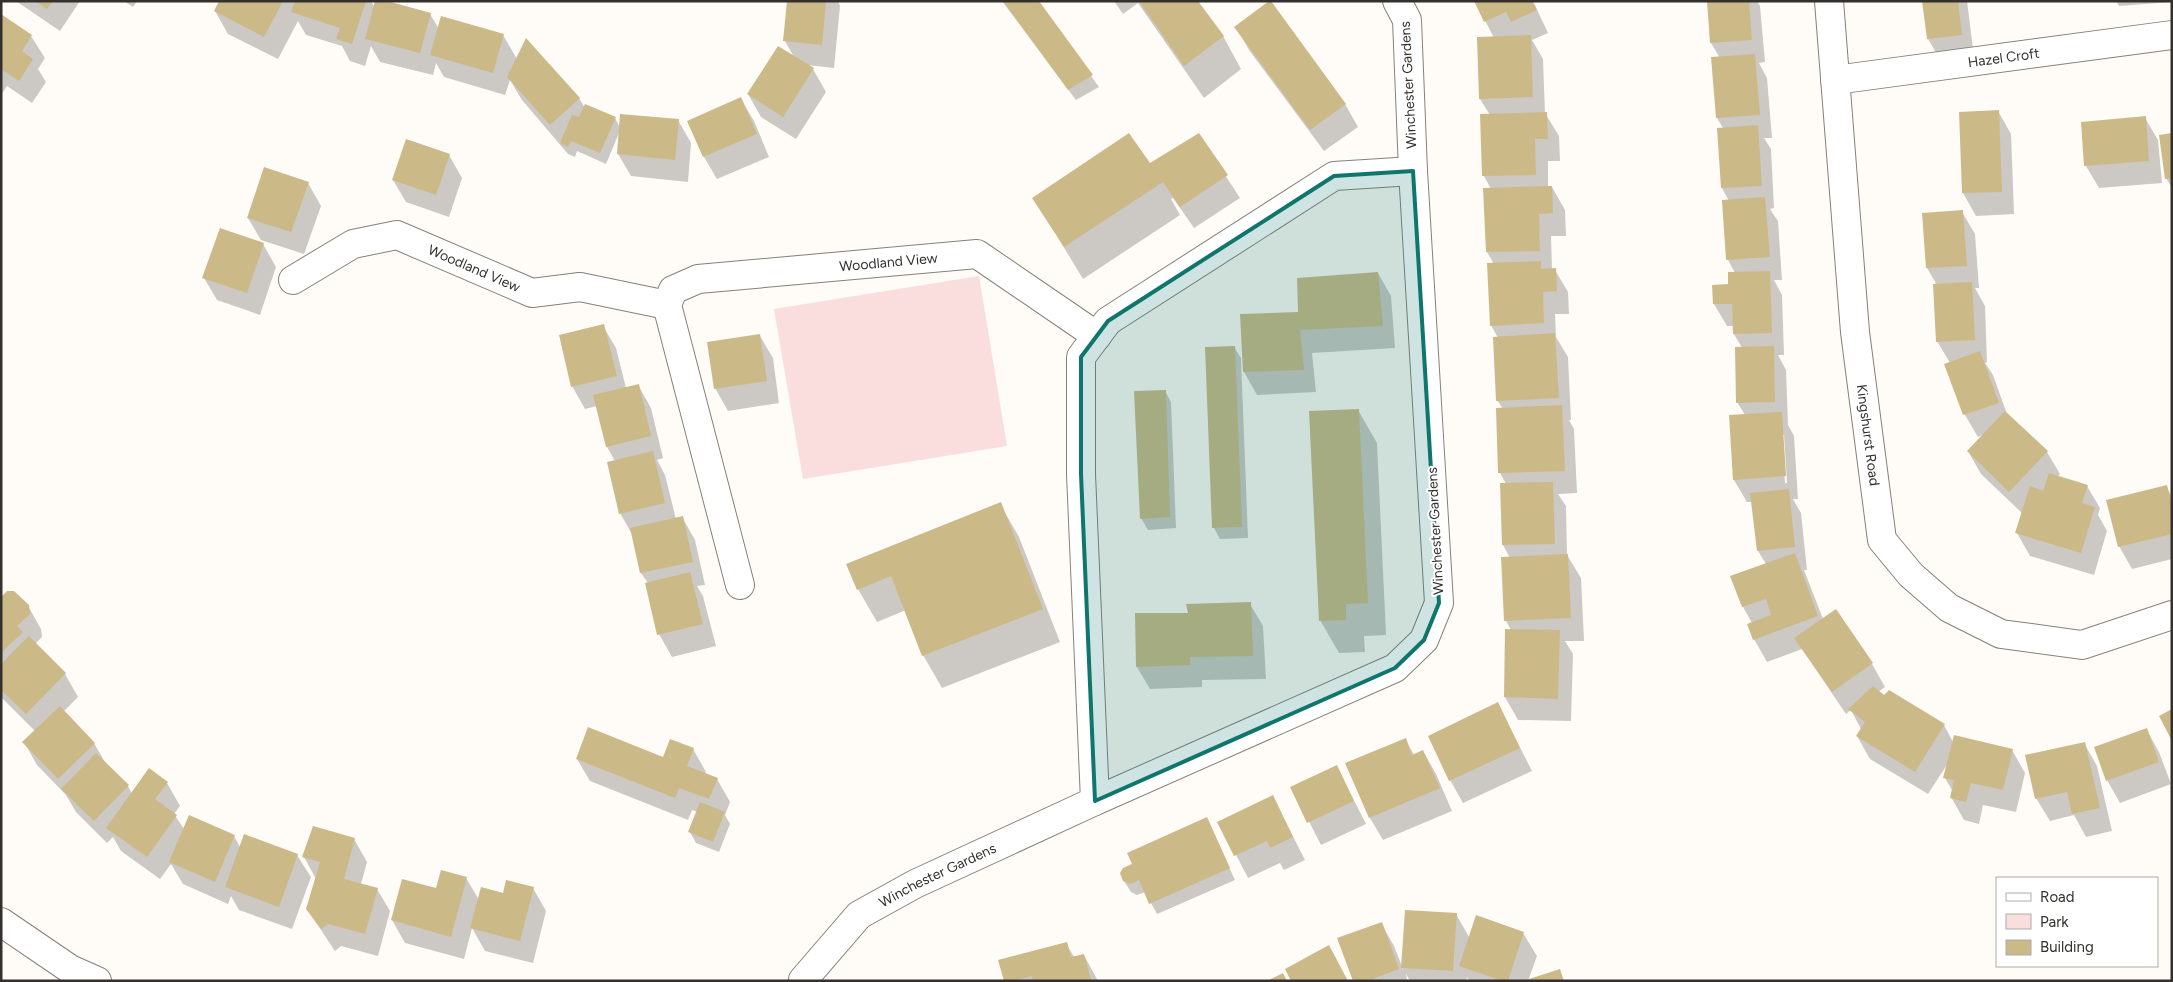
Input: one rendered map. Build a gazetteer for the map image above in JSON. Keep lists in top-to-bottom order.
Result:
{
  "streets": {
    "street": [
      "Hazel Croft",
      "Winchester Gardens",
      "Woodland View",
      "Kingshurst Road"
    ]
  },
  "crossings": [
    ["Hazel Croft", "Kingshurst Road"]
  ],
  "legend": ["Road", "Park", "Building"]
}
